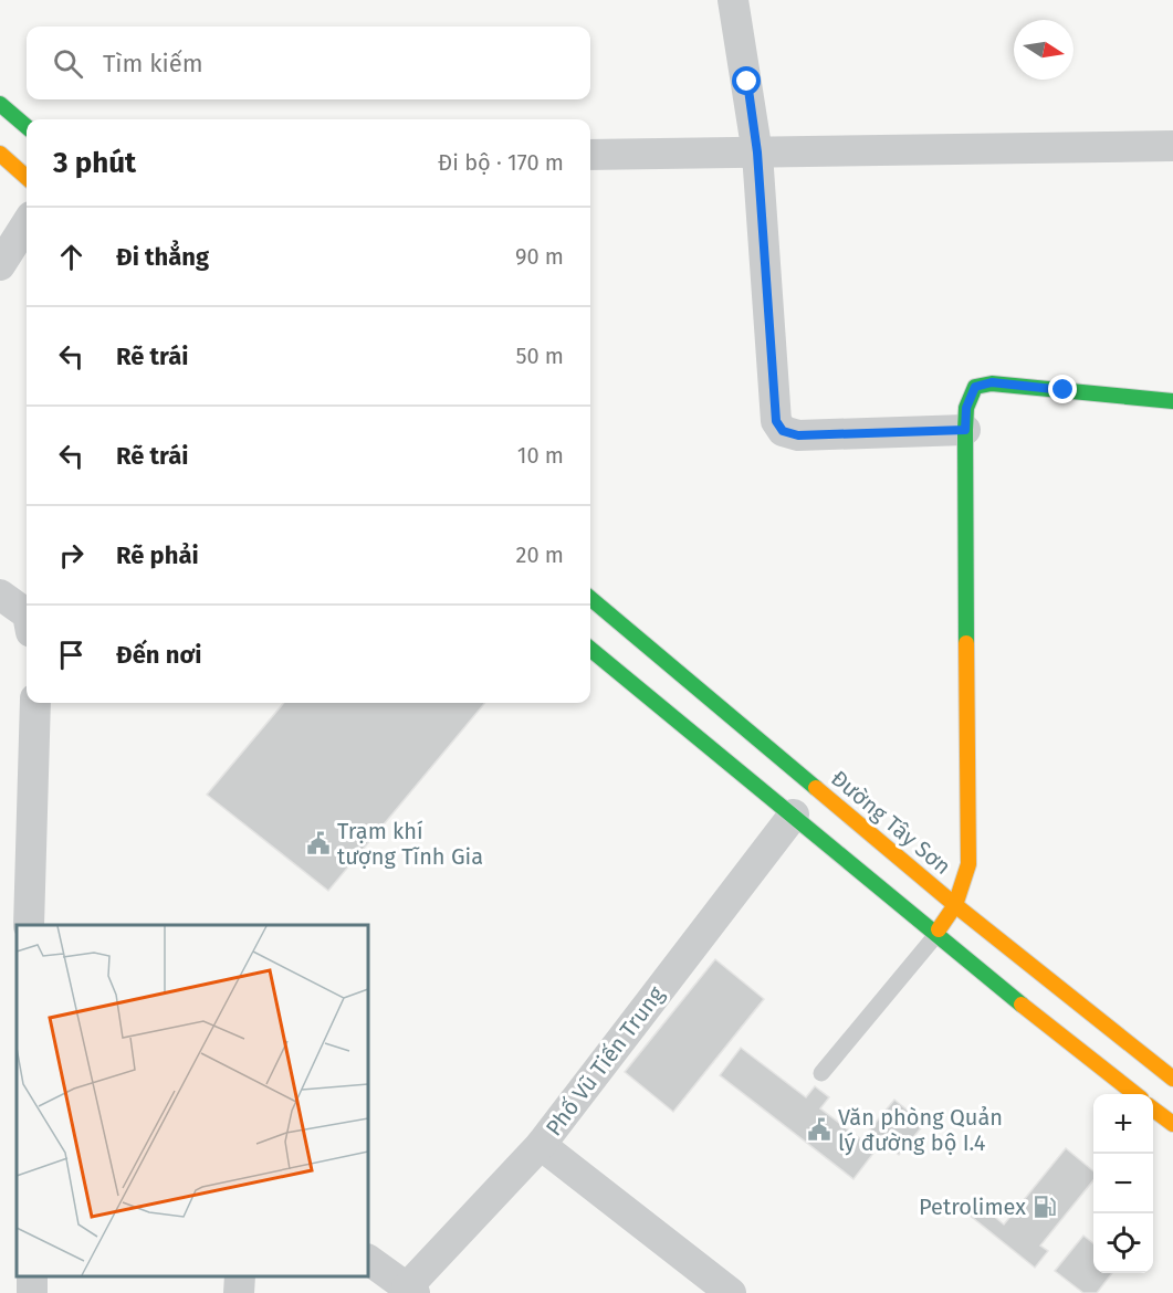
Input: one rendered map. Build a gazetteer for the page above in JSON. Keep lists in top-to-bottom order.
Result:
{
  "streets": {
    "main road": ["Đường Tây Sơn"],
    "street": ["Phố Vũ Tiến Trung"]
  },
  "places": {
    "public building": ["Trạm khí tượng Tĩnh Gia", "Văn phòng Quản lý đường bộ I.4"],
    "fuel station": ["Petrolimex"]
  },
  "north": "right",
  "page": {
    "search": "Tìm kiếm",
    "heading": ["3 phút", "Đi bộ · 170 m"],
    "list": [
      ["Đi thẳng", "90 m"],
      ["Rẽ trái", "50 m"],
      ["Rẽ trái", "10 m"],
      ["Rẽ phải", "20 m"],
      "Đến nơi"
    ],
    "map_buttons": ["+", "−"]
  }
}
